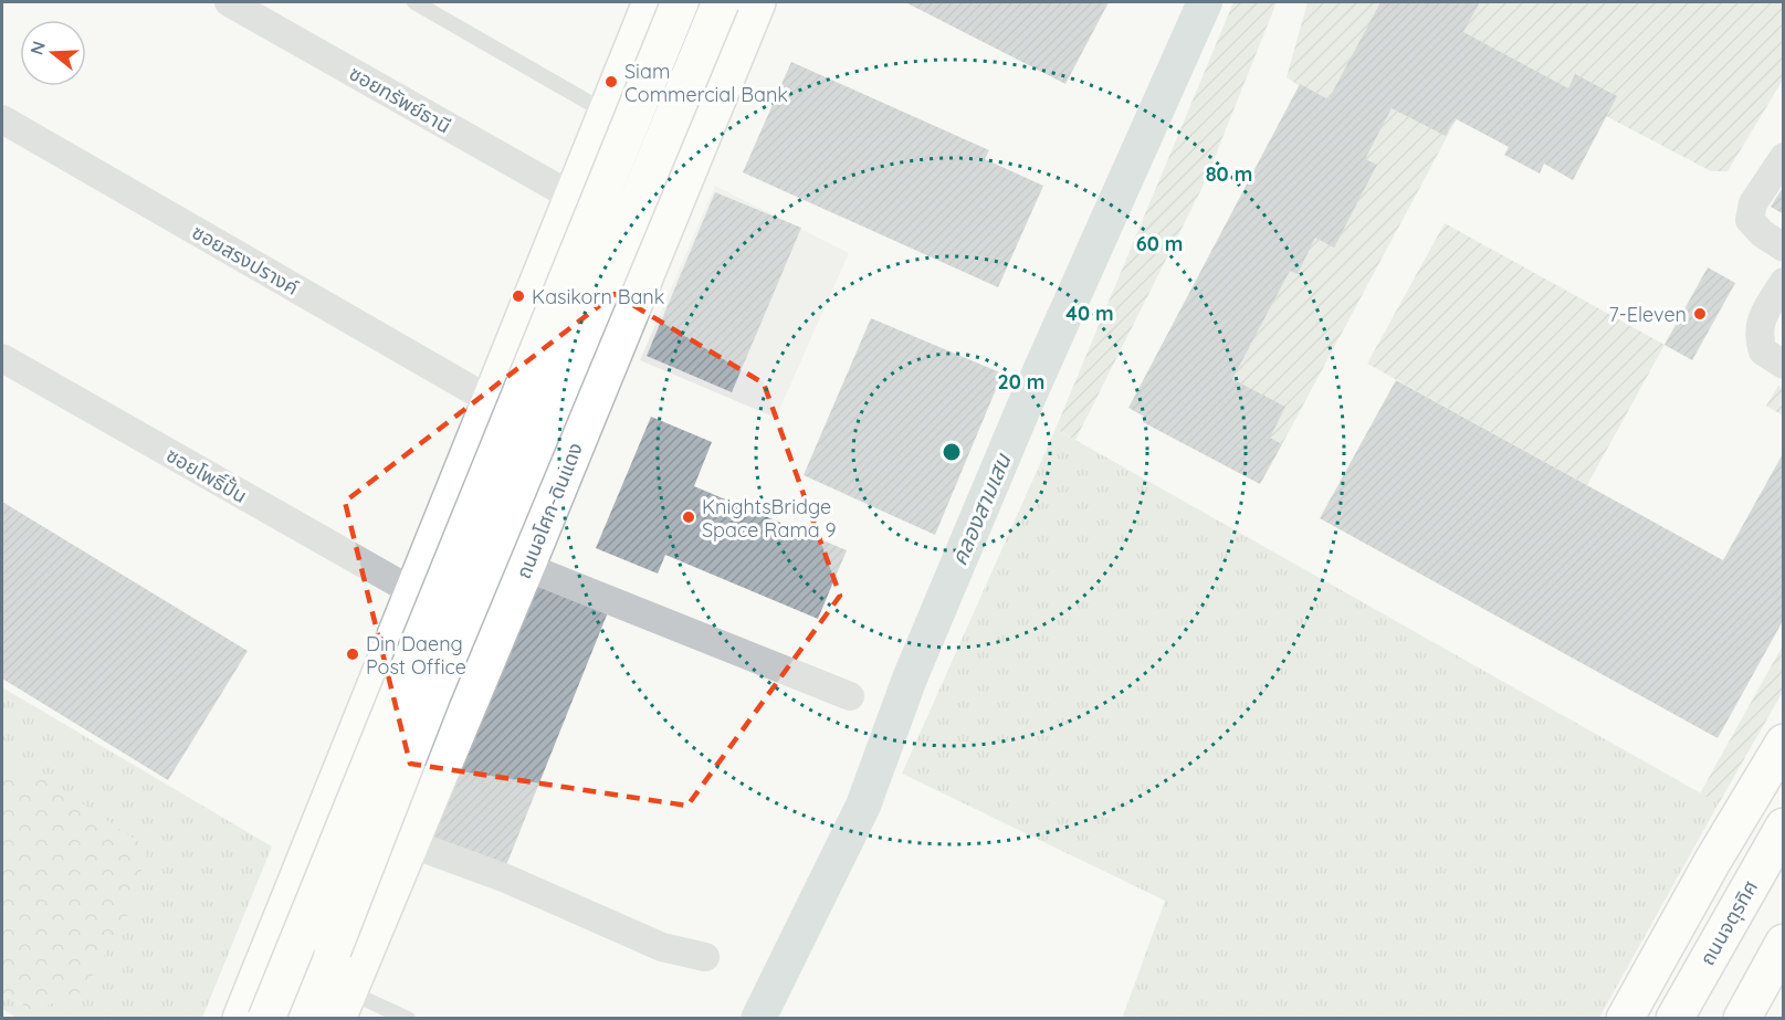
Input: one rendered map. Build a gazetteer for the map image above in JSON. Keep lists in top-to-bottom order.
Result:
{
  "streets": {
    "main road": ["ถนนอโศก-ดินแดง", "ถนนจตุรทิศ"],
    "street": ["ซอยทรัพย์ธานี", "ซอยสรงปรางค์", "ซอยโพธิ์ปั้น"]
  },
  "water": ["คลองสามเสน"],
  "places": [
    "Siam Commercial Bank",
    "Kasikorn Bank",
    "7-Eleven",
    "KnightsBridge Space Rama 9",
    "Din Daeng Post Office"
  ],
  "north": "left",
  "rings": [
    "80 m",
    "60 m",
    "40 m",
    "20 m"
  ]
}
